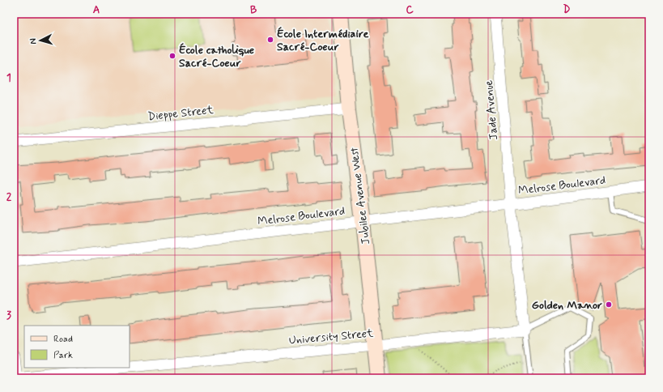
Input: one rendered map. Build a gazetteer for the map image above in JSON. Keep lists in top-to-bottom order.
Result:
{
  "streets": {
    "main road": ["Jubilee Avenue West"],
    "street": [
      "Jade Avenue",
      "Dieppe Street",
      "Melrose Boulevard",
      "University Street"
    ]
  },
  "crossings": [
    ["Jade Avenue", "Melrose Boulevard"],
    ["Dieppe Street", "Jubilee Avenue West"],
    ["Melrose Boulevard", "Jubilee Avenue West"],
    ["Jubilee Avenue West", "University Street"]
  ],
  "places": ["École Intermédiaire Sacré-Coeur", "École catholique Sacré-Coeur", "Golden Manor"],
  "legend": ["Road", "Park"],
  "north": "left",
  "grid": {
    "columns": [
      "A",
      "B",
      "C",
      "D"
    ],
    "rows": ["1", "2", "3"]
  }
}
